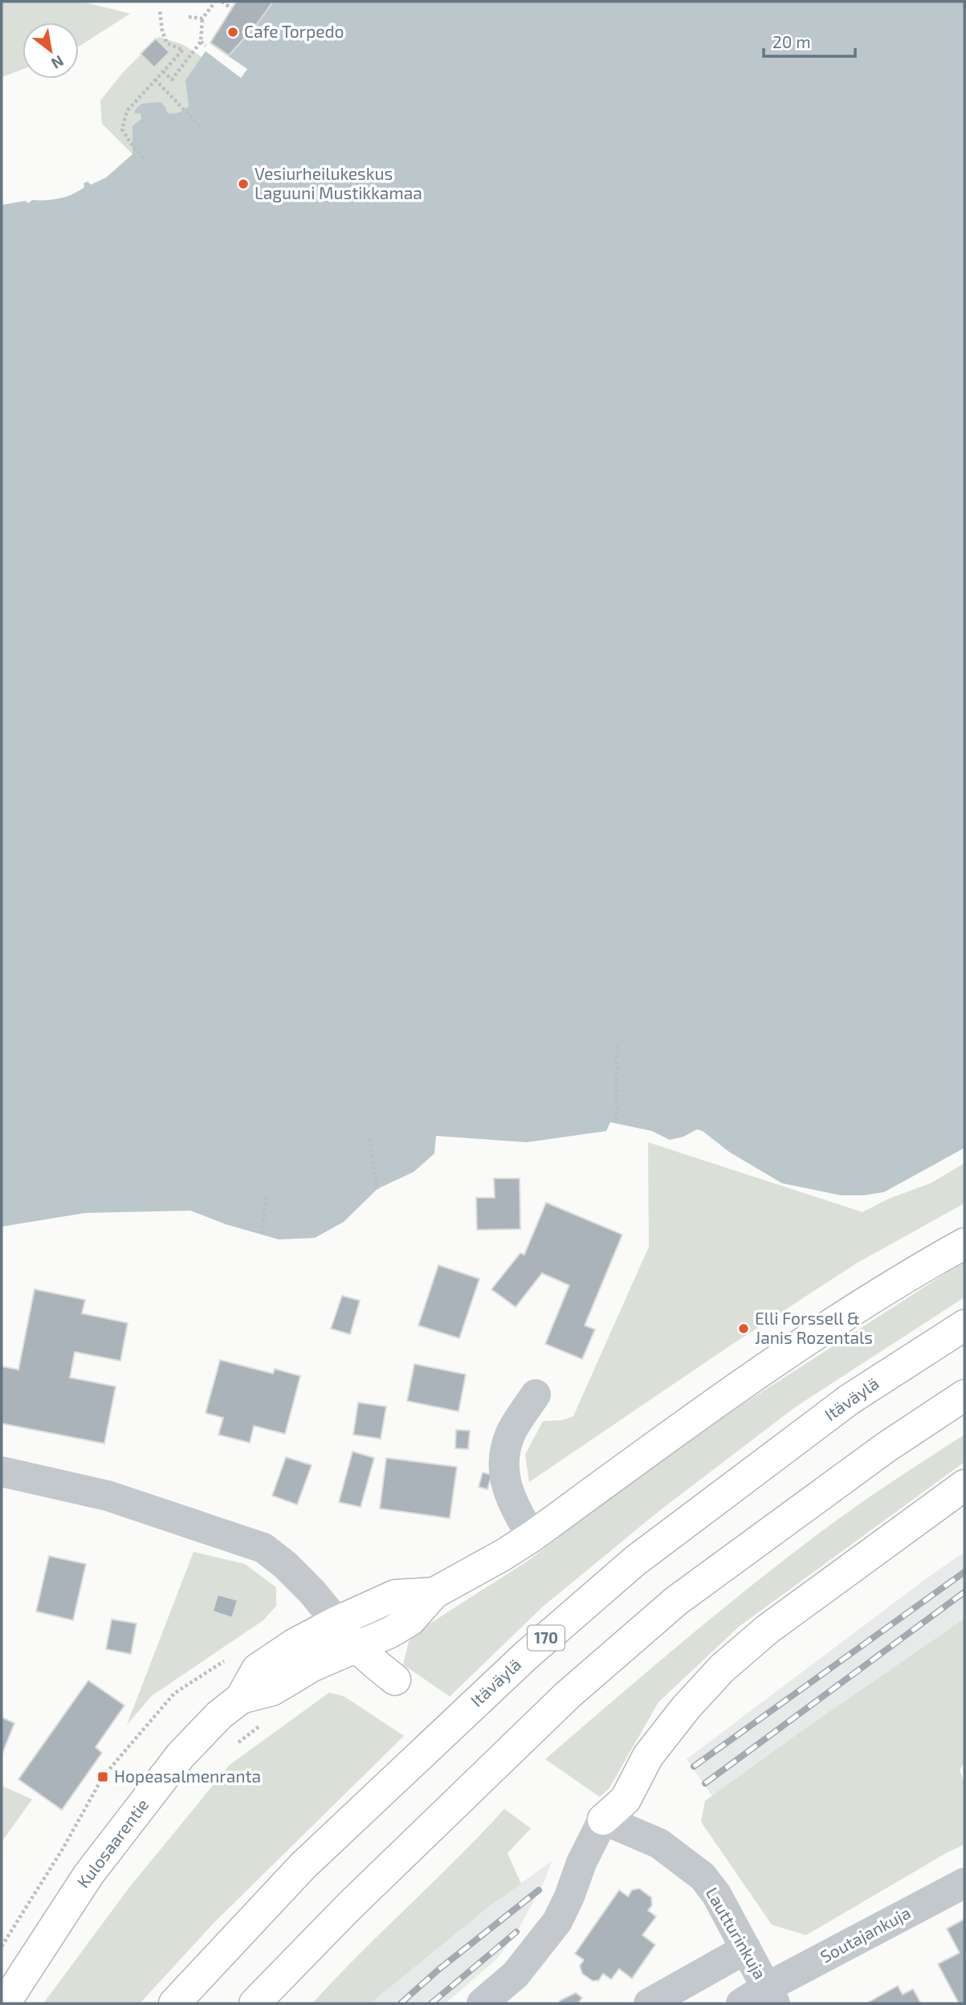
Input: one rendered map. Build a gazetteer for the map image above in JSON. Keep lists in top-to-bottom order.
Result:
{
  "streets": {
    "main road": ["Itäväylä", "170", "Kulosaarentie"],
    "street": ["Lautturinkuja", "Soutajankuja"]
  },
  "crossings": [
    ["Lautturinkuja", "Soutajankuja"]
  ],
  "places": {
    "other": ["Cafe Torpedo", "Vesiurheilukeskus Laguuni Mustikkamaa", "Elli Forssell & Janis Rozentals"],
    "transit": ["Hopeasalmenranta"]
  },
  "scale_bar": "20 m",
  "north": "bottom right"
}
